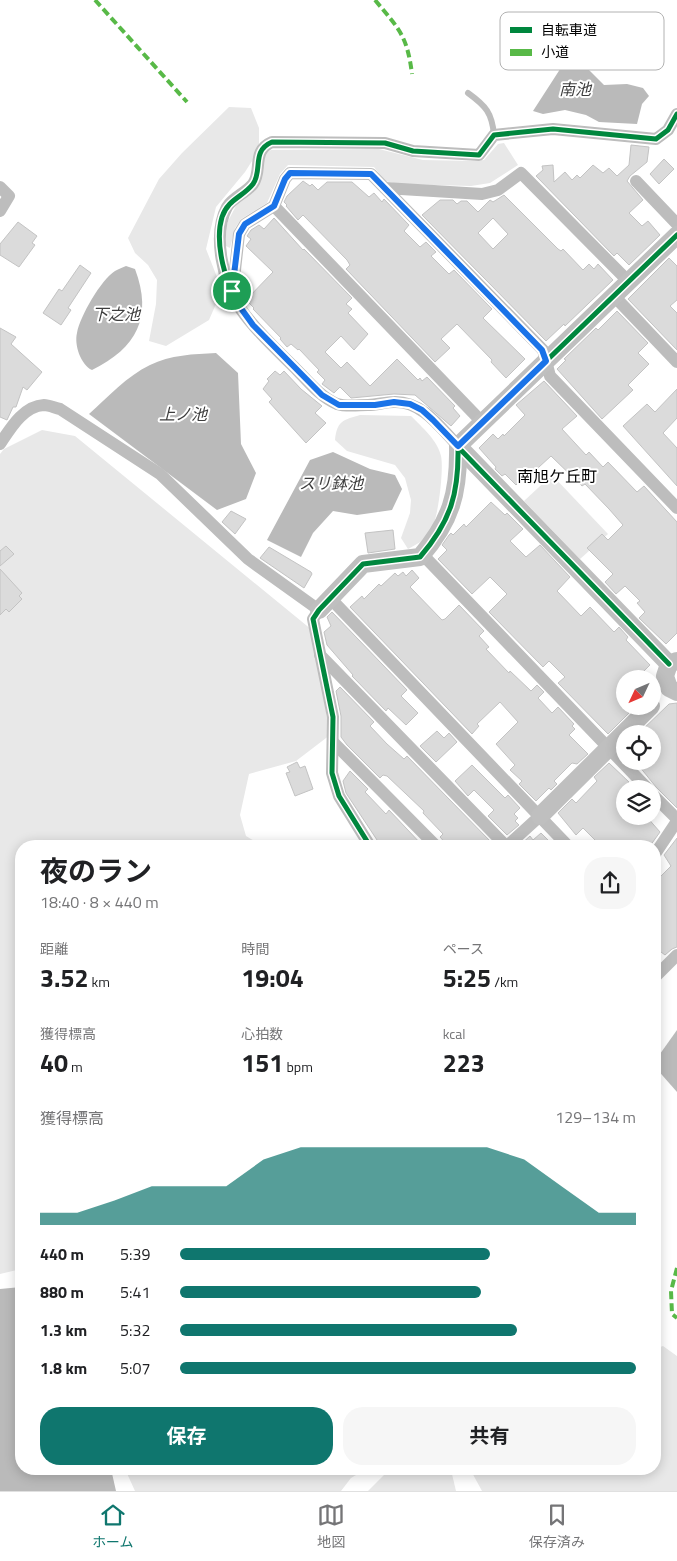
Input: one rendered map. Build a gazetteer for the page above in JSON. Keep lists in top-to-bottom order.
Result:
{
  "districts": ["南旭ケ丘町"],
  "water": [
    "南池",
    "下之池",
    "上ノ池",
    "スリ鉢池"
  ],
  "legend": ["自転車道", "小道"],
  "north": "bottom left",
  "page": {
    "heading": ["夜のラン", "18:40 · 8 × 440 m"],
    "stats": [
      ["距離", "3.52 km"],
      ["時間", "19:04"],
      ["ペース", "5:25 /km"],
      ["獲得標高", "40 m"],
      ["心拍数", "151 bpm"],
      ["kcal", "223"]
    ],
    "chart": ["獲得標高", "129–134 m"],
    "list": [
      {
        "name": "440 m",
        "note": "5:39"
      },
      {
        "name": "880 m",
        "note": "5:41"
      },
      {
        "name": "1.3 km",
        "note": "5:32"
      },
      {
        "name": "1.8 km",
        "note": "5:07"
      }
    ],
    "buttons": ["保存", "共有"],
    "tabs": ["ホーム", "地図", "保存済み"]
  }
}
